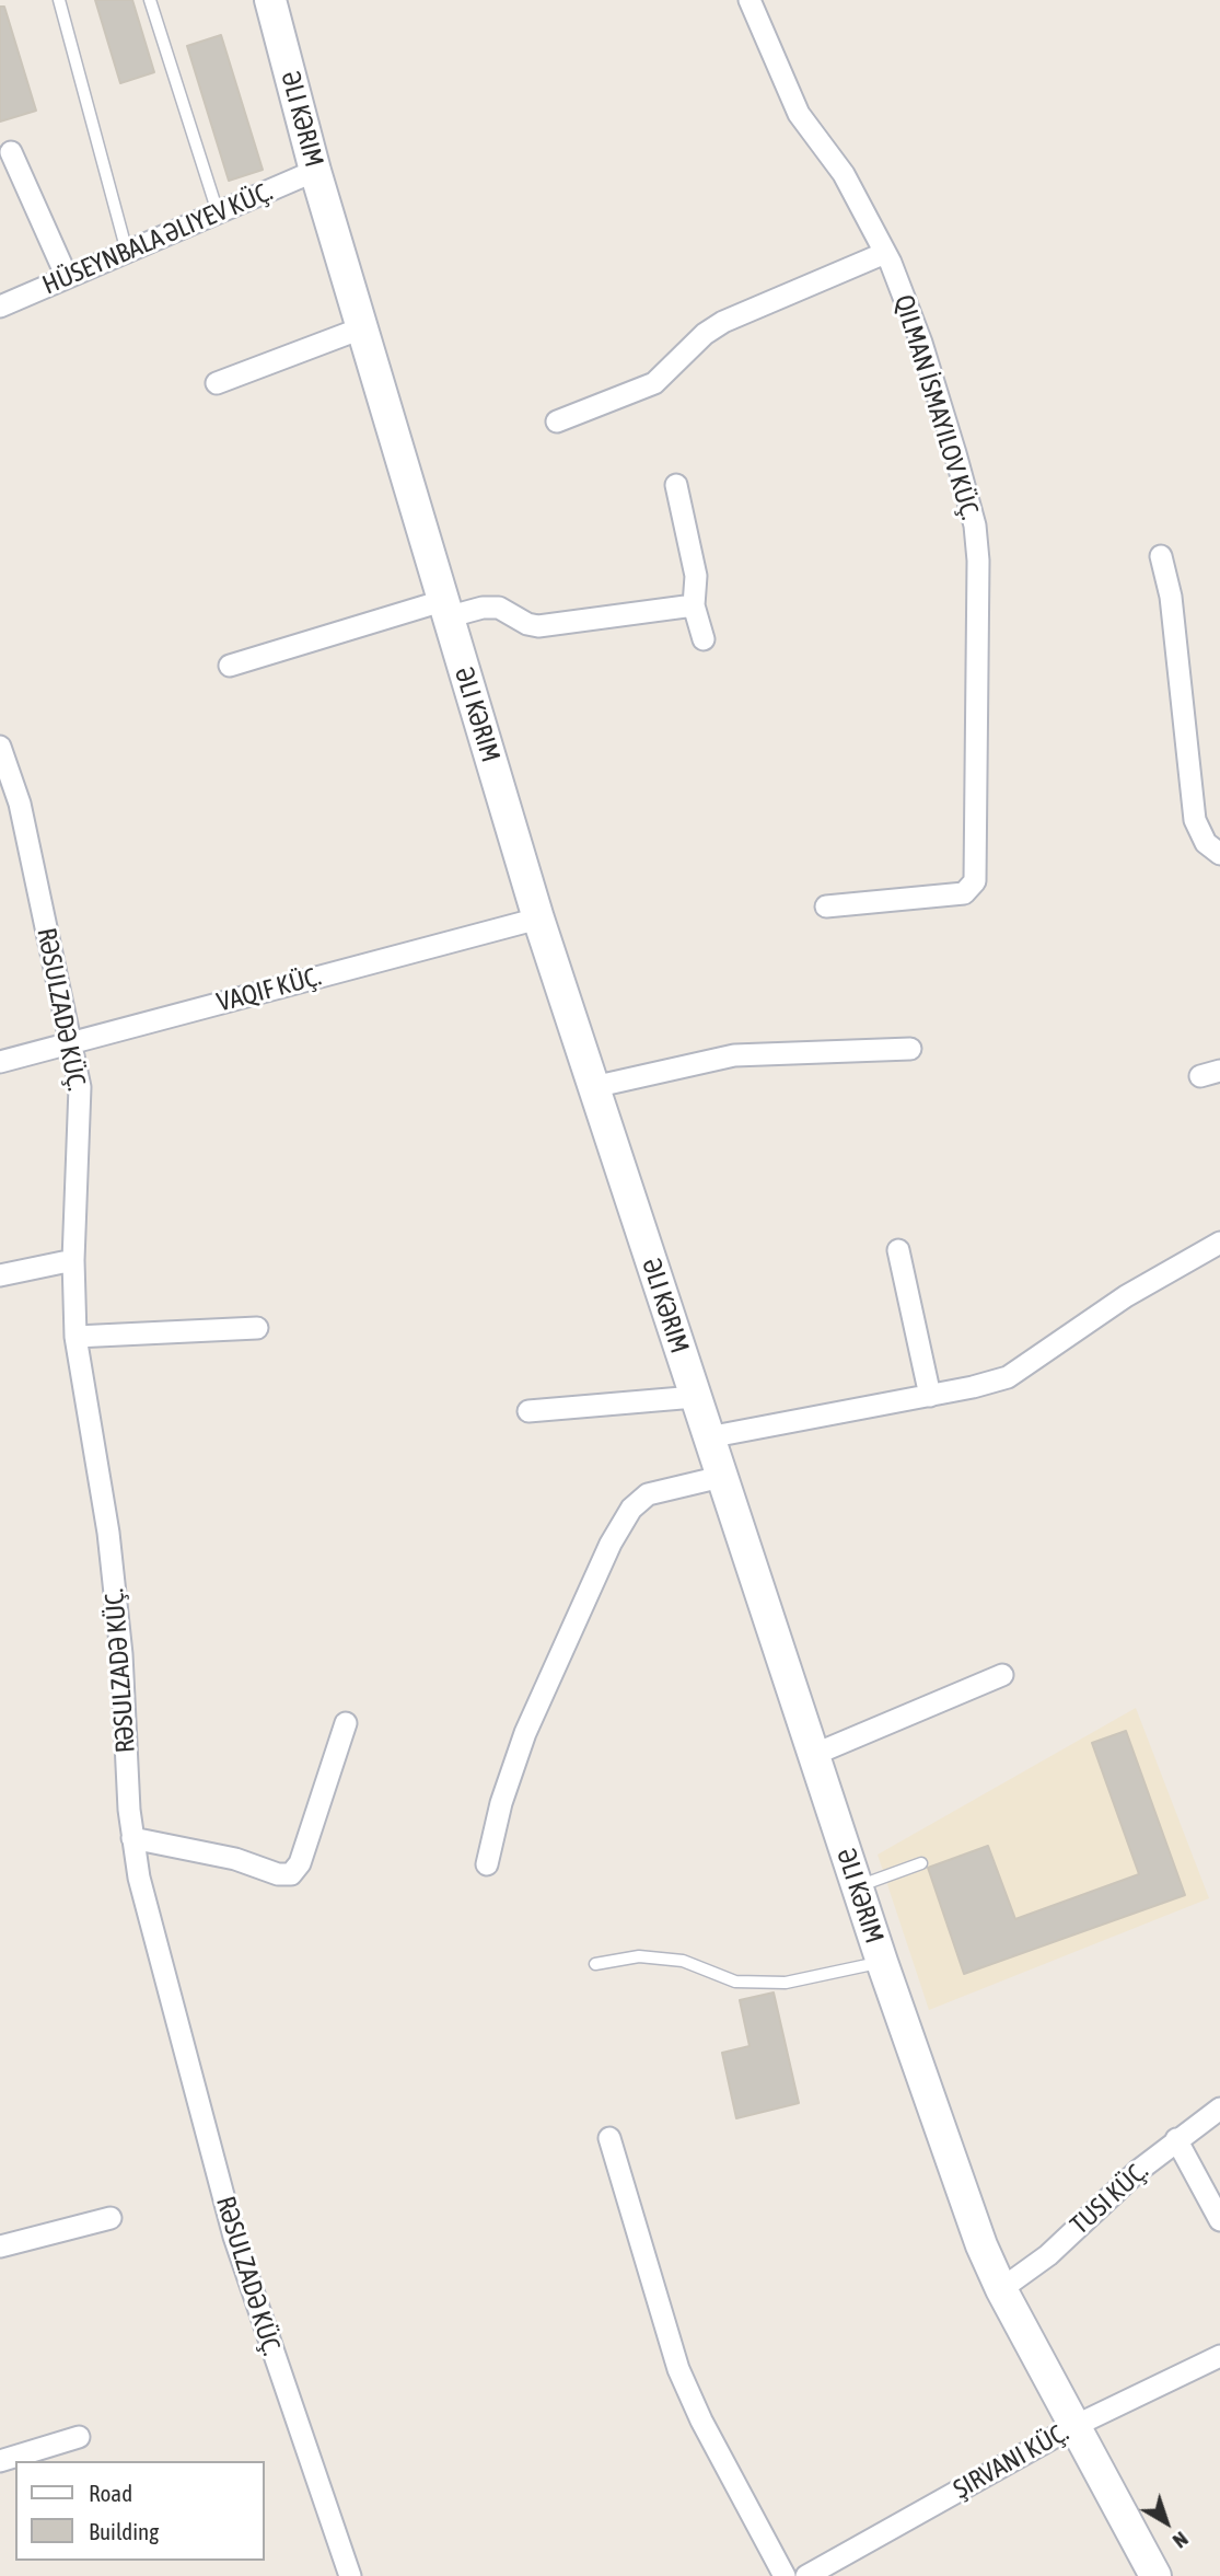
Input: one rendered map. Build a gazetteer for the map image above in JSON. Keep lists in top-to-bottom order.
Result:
{
  "streets": {
    "main road": ["ƏLI KƏRIM"],
    "street": [
      "HÜSEYNBALA ƏLIYEV KÜÇ.",
      "VAQIF KÜÇ.",
      "RƏSULZADƏ KÜÇ.",
      "TUSI KÜÇ.",
      "ŞIRVANI KÜÇ."
    ]
  },
  "crossings": [
    ["ƏLI KƏRIM", "HÜSEYNBALA ƏLIYEV KÜÇ."],
    ["ƏLI KƏRIM", "VAQIF KÜÇ."],
    ["ƏLI KƏRIM", "TUSI KÜÇ."],
    ["ƏLI KƏRIM", "ŞIRVANI KÜÇ."],
    ["VAQIF KÜÇ.", "RƏSULZADƏ KÜÇ."]
  ],
  "legend": ["Road", "Building"],
  "north": "bottom right"
}
